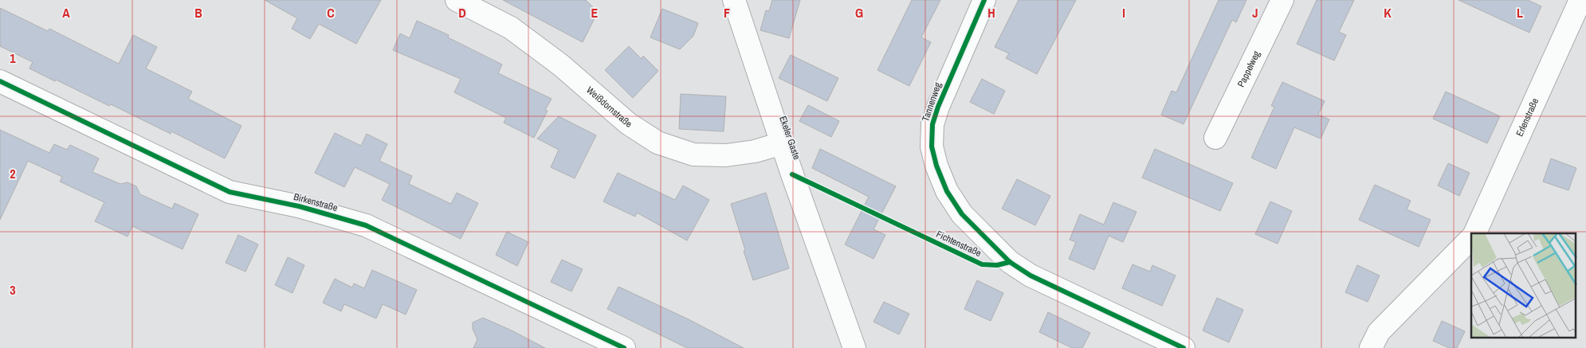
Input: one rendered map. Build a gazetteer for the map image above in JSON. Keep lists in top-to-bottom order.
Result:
{
  "streets": {
    "street": [
      "Pappelweg",
      "Tannenweg",
      "Weißdornstraße",
      "Erlenstraße",
      "Ekeler Gaste",
      "Birkenstraße"
    ],
    "cycle path": ["Fichtenstraße"]
  },
  "crossings": [
    ["Weißdornstraße", "Ekeler Gaste"]
  ],
  "grid": {
    "columns": [
      "A",
      "B",
      "C",
      "D",
      "E",
      "F",
      "G",
      "H",
      "I",
      "J",
      "K",
      "L"
    ],
    "rows": ["1", "2", "3"]
  }
}
